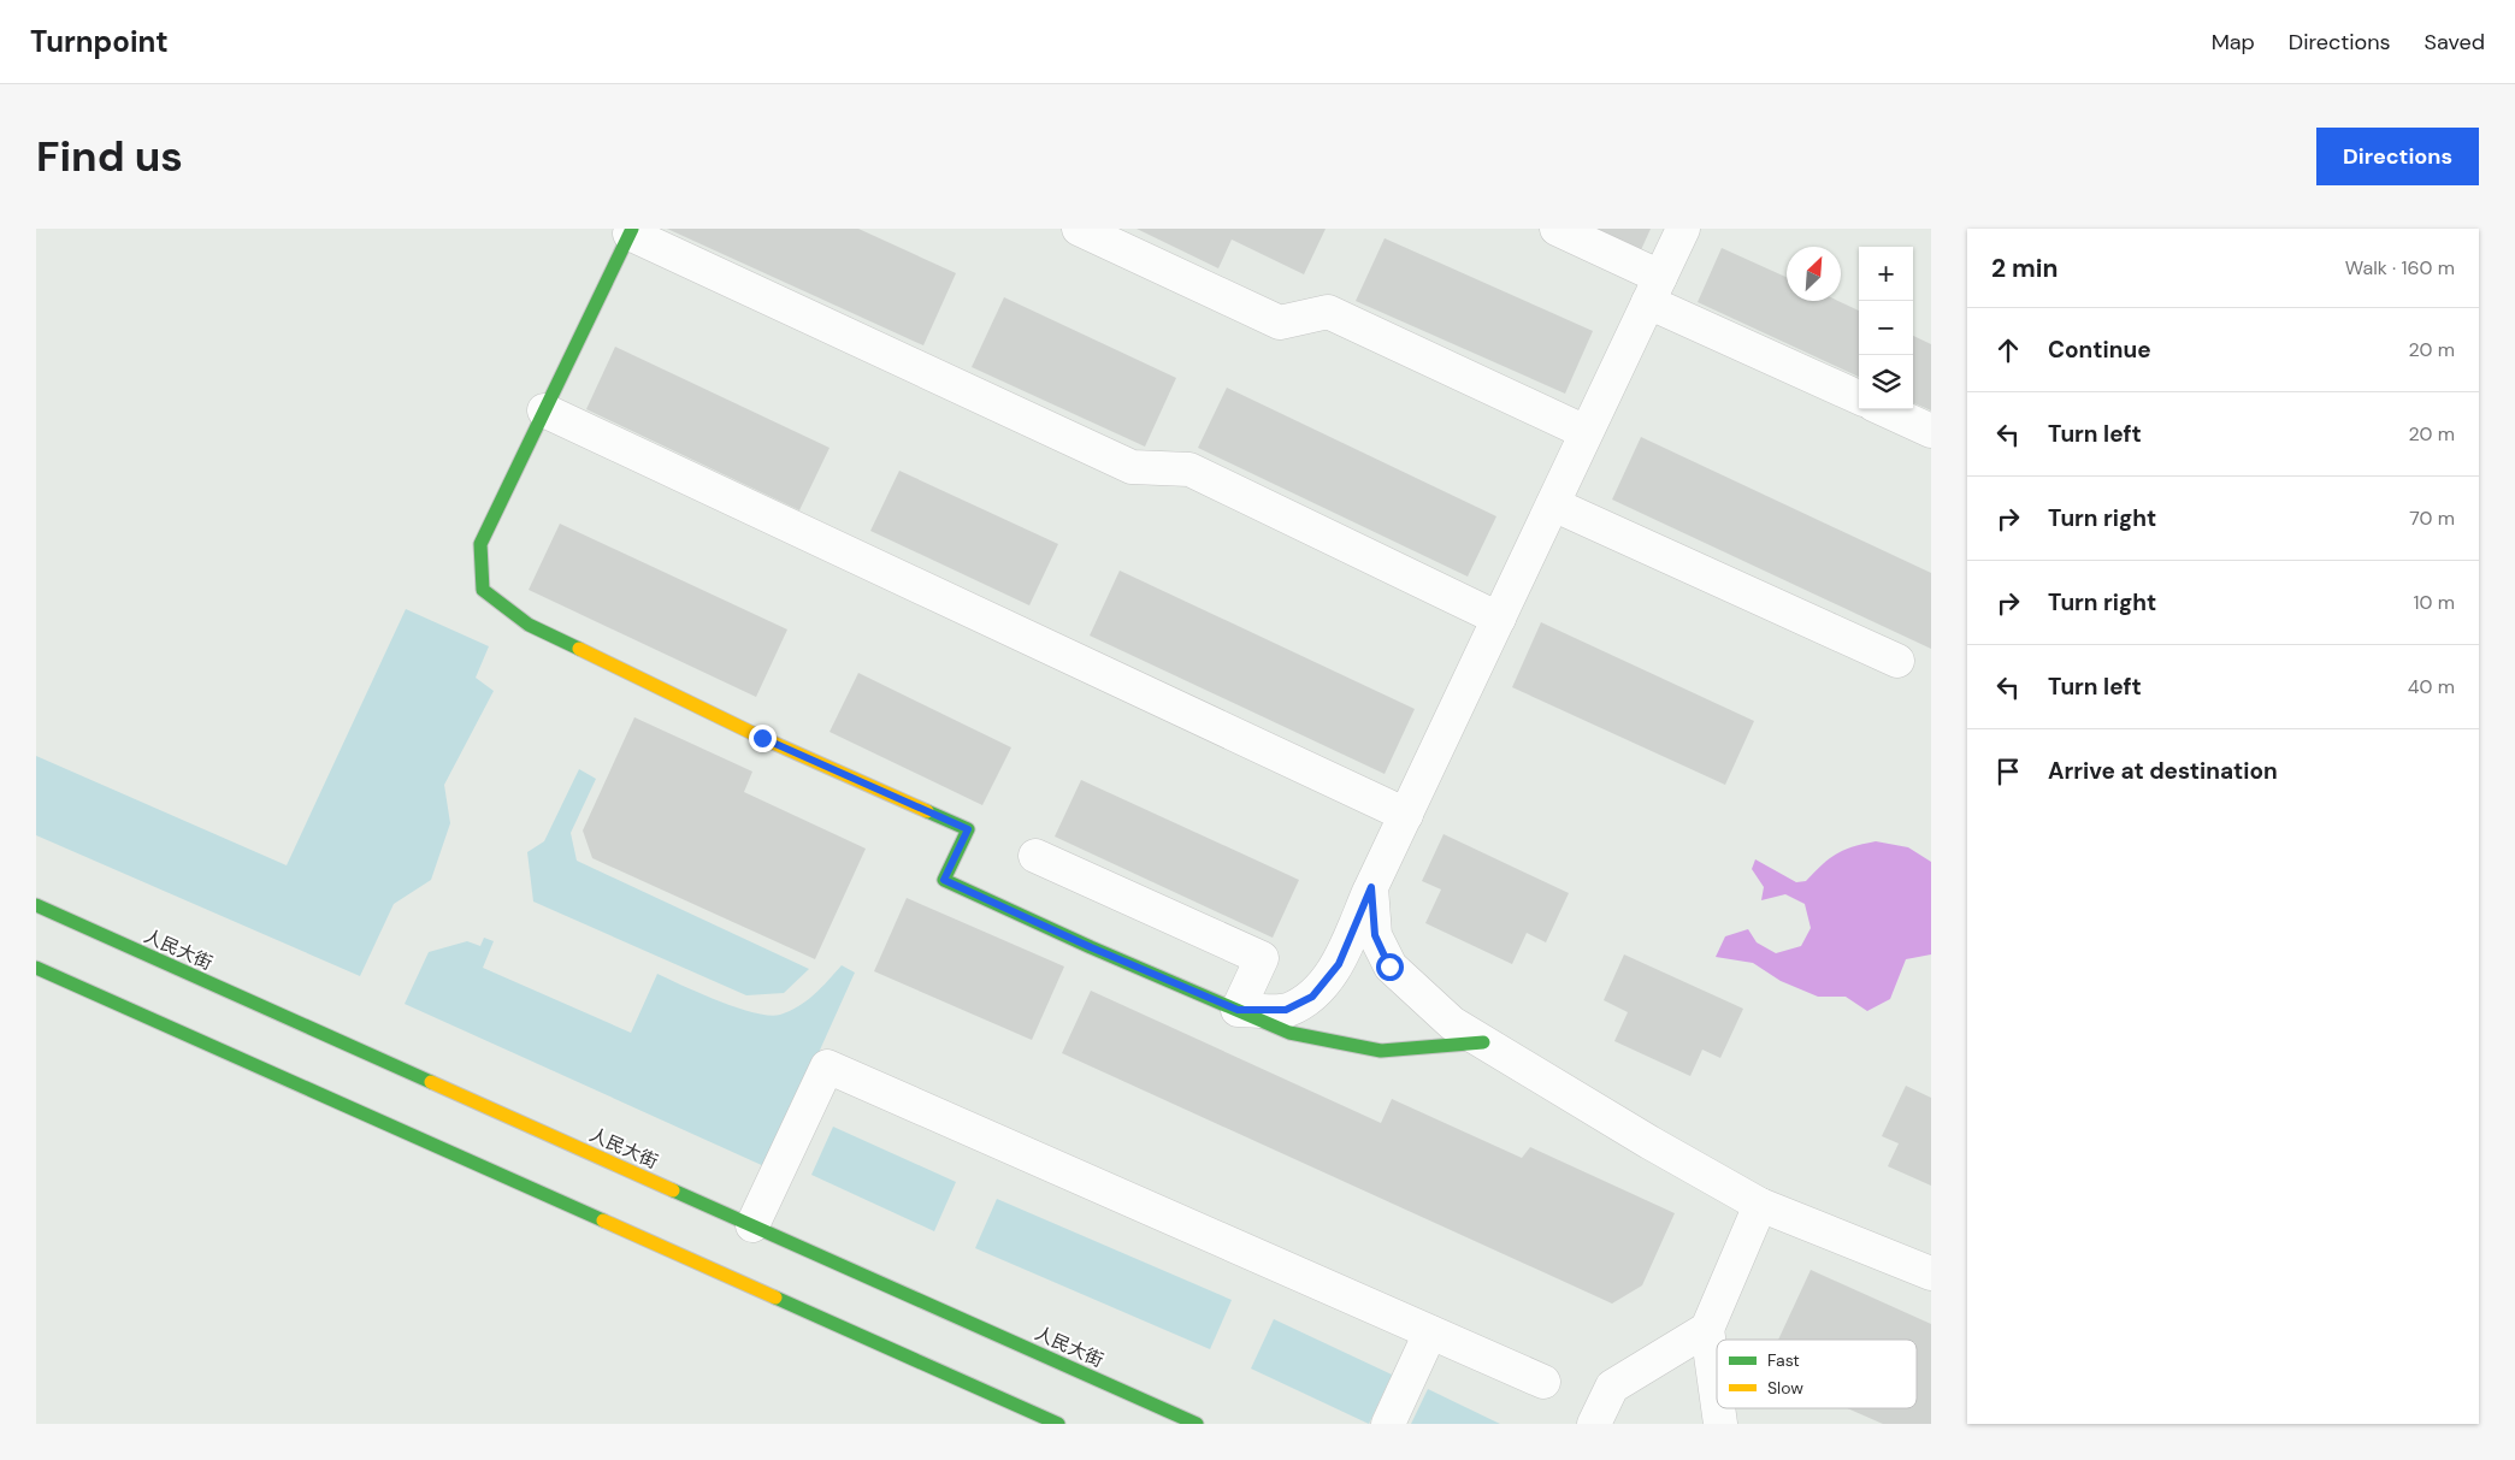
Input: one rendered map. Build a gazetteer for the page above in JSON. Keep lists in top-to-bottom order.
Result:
{
  "streets": {
    "main road": ["人民大街"]
  },
  "legend": ["Fast", "Slow"],
  "north": "top right",
  "page": {
    "header": "Turnpoint",
    "nav": ["Map", "Directions", "Saved"],
    "buttons": "Directions",
    "title": "Find us",
    "heading": ["2 min", "Walk · 160 m"],
    "map_buttons": ["+", "−"],
    "list": [
      ["Continue", "20 m"],
      ["Turn left", "20 m"],
      ["Turn right", "70 m"],
      ["Turn right", "10 m"],
      ["Turn left", "40 m"],
      "Arrive at destination"
    ]
  }
}
